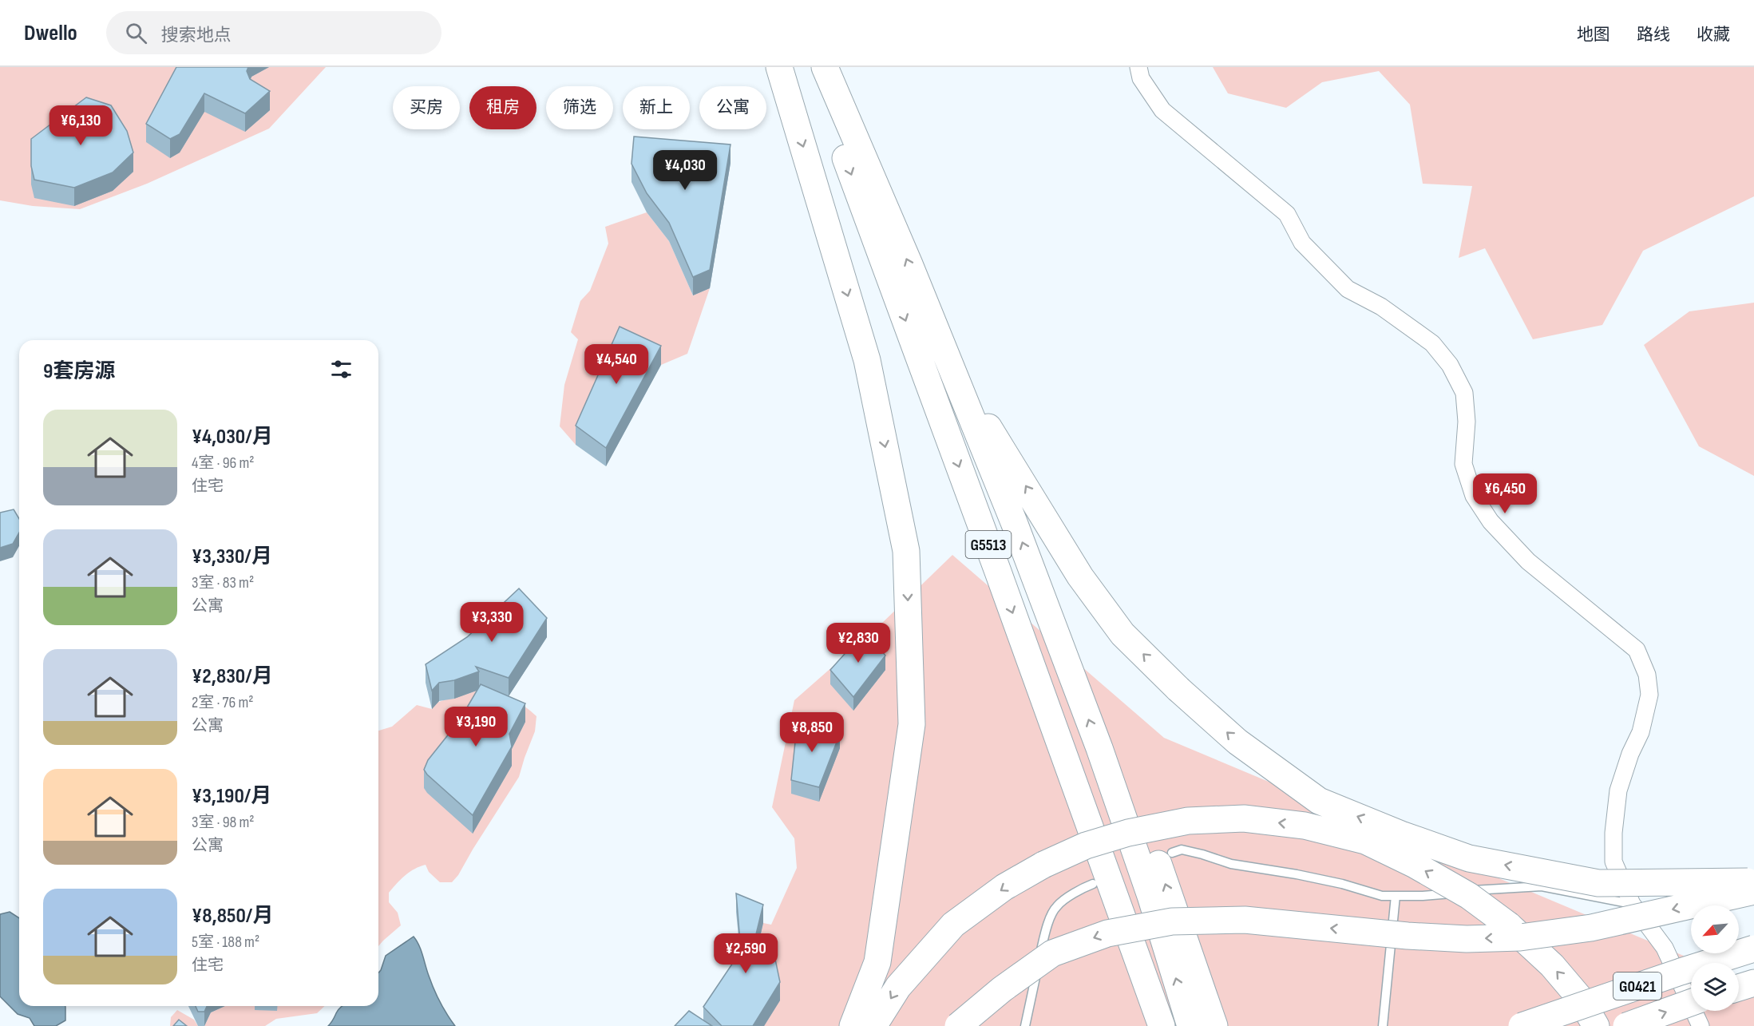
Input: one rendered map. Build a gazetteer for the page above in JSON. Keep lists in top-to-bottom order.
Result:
{
  "streets": {
    "highway": ["G5513", "G0421"]
  },
  "north": "bottom left",
  "page": {
    "header": "Dwello",
    "search": "搜索地点",
    "nav": ["地图", "路线", "收藏"],
    "chip": [
      "买房",
      "租房",
      "筛选",
      "新上",
      "公寓"
    ],
    "price": [
      "¥6,130",
      "¥4,030",
      "¥4,540",
      "¥6,450",
      "¥3,330",
      "¥2,830",
      "¥3,190",
      "¥8,850",
      "¥2,590"
    ],
    "heading": "9套房源",
    "list": [
      {
        "name": "¥4,030/月",
        "note": "4室 · 96 m² · 住宅"
      },
      {
        "name": "¥3,330/月",
        "note": "3室 · 83 m² · 公寓"
      },
      {
        "name": "¥2,830/月",
        "note": "2室 · 76 m² · 公寓"
      },
      {
        "name": "¥3,190/月",
        "note": "3室 · 98 m² · 公寓"
      },
      {
        "name": "¥8,850/月",
        "note": "5室 · 188 m² · 住宅"
      }
    ]
  }
}
